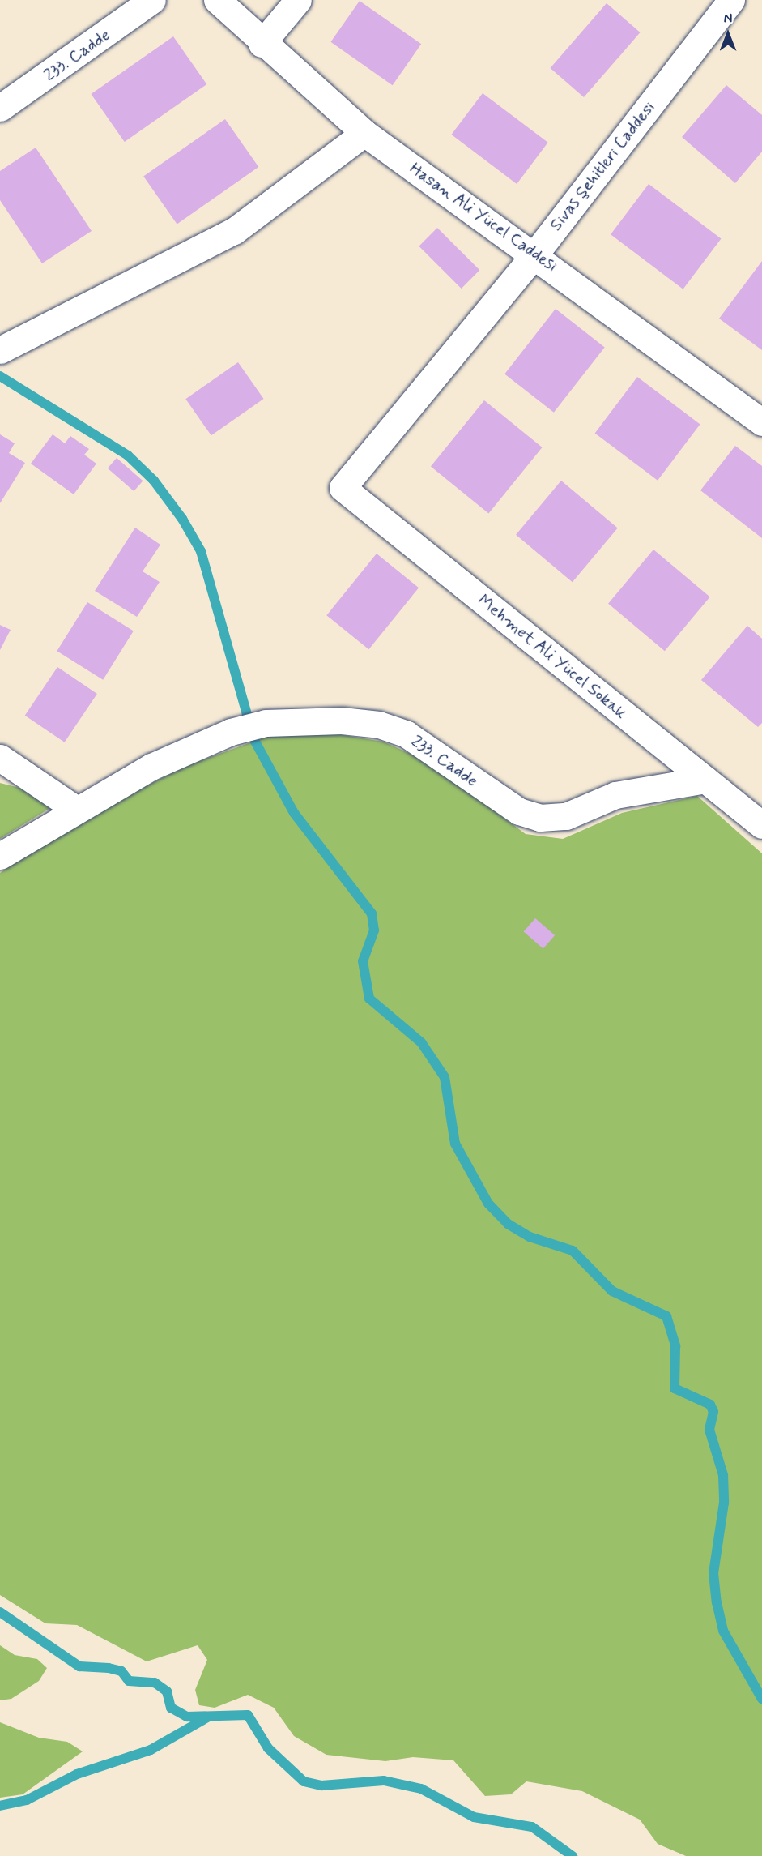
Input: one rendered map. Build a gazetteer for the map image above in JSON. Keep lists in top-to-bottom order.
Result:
{
  "streets": {
    "street": [
      "233. Cadde",
      "Sivas Şehitleri Caddesi",
      "Hasan Ali Yücel Caddesi",
      "Mehmet Ali Yücel Sokak"
    ]
  },
  "crossings": [
    ["233. Cadde", "Mehmet Ali Yücel Sokak"],
    ["Sivas Şehitleri Caddesi", "Hasan Ali Yücel Caddesi"],
    ["Sivas Şehitleri Caddesi", "Mehmet Ali Yücel Sokak"]
  ],
  "north": "top"
}
